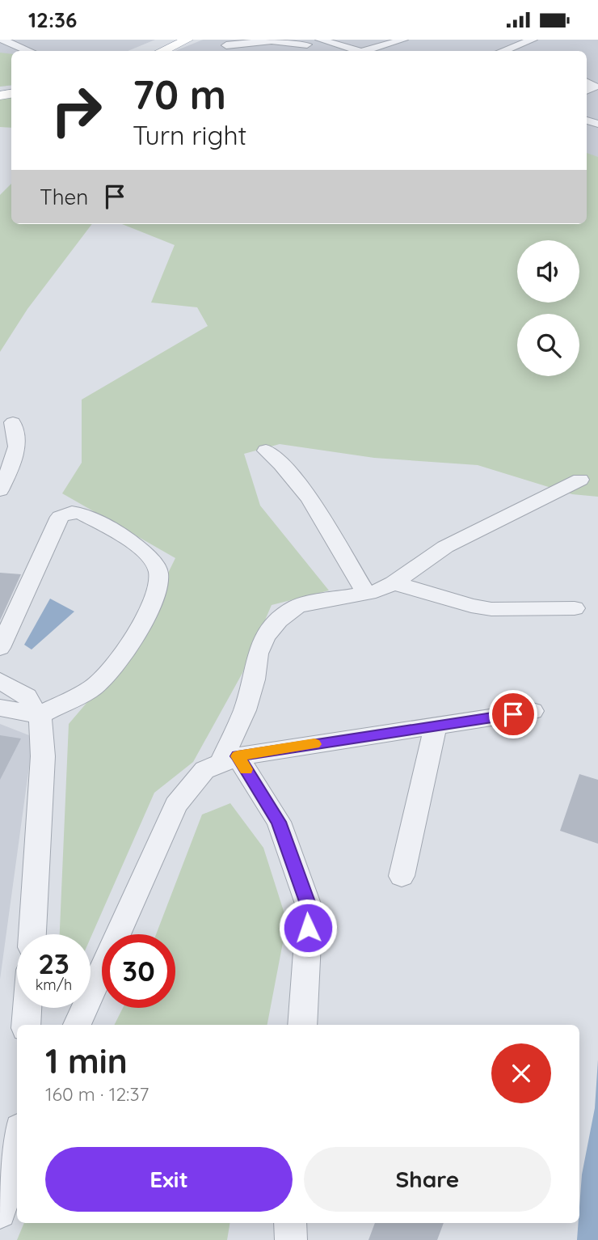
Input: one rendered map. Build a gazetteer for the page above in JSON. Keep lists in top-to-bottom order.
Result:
{
  "page": {
    "status": "12:36",
    "turn": ["70 m", "Turn right"],
    "then": "Then",
    "speed": "23 km/h",
    "limit": "30",
    "heading": ["1 min", "160 m · 12:37"],
    "buttons": ["Exit", "Share"]
  }
}
